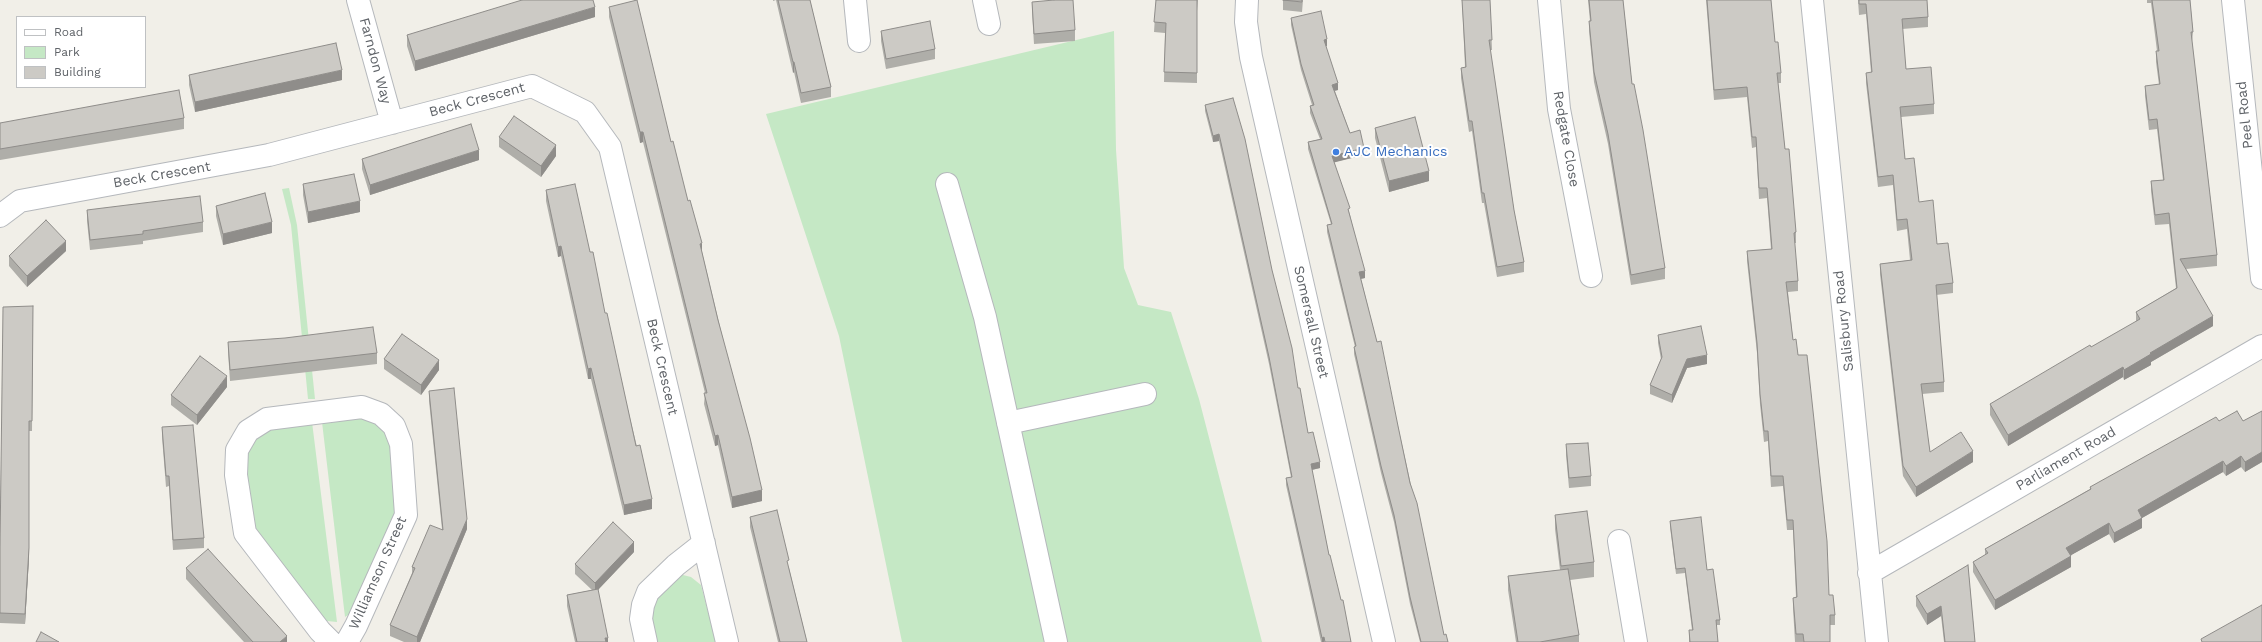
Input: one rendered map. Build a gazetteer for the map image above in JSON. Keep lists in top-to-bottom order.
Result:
{
  "streets": {
    "street": [
      "Farndon Way",
      "Beck Crescent",
      "Peel Road",
      "Redgate Close",
      "Salisbury Road",
      "Somersall Street",
      "Parliament Road",
      "Williamson Street"
    ]
  },
  "crossings": [
    ["Farndon Way", "Beck Crescent"],
    ["Salisbury Road", "Parliament Road"]
  ],
  "places": ["AJC Mechanics"],
  "legend": ["Road", "Park", "Building"]
}
